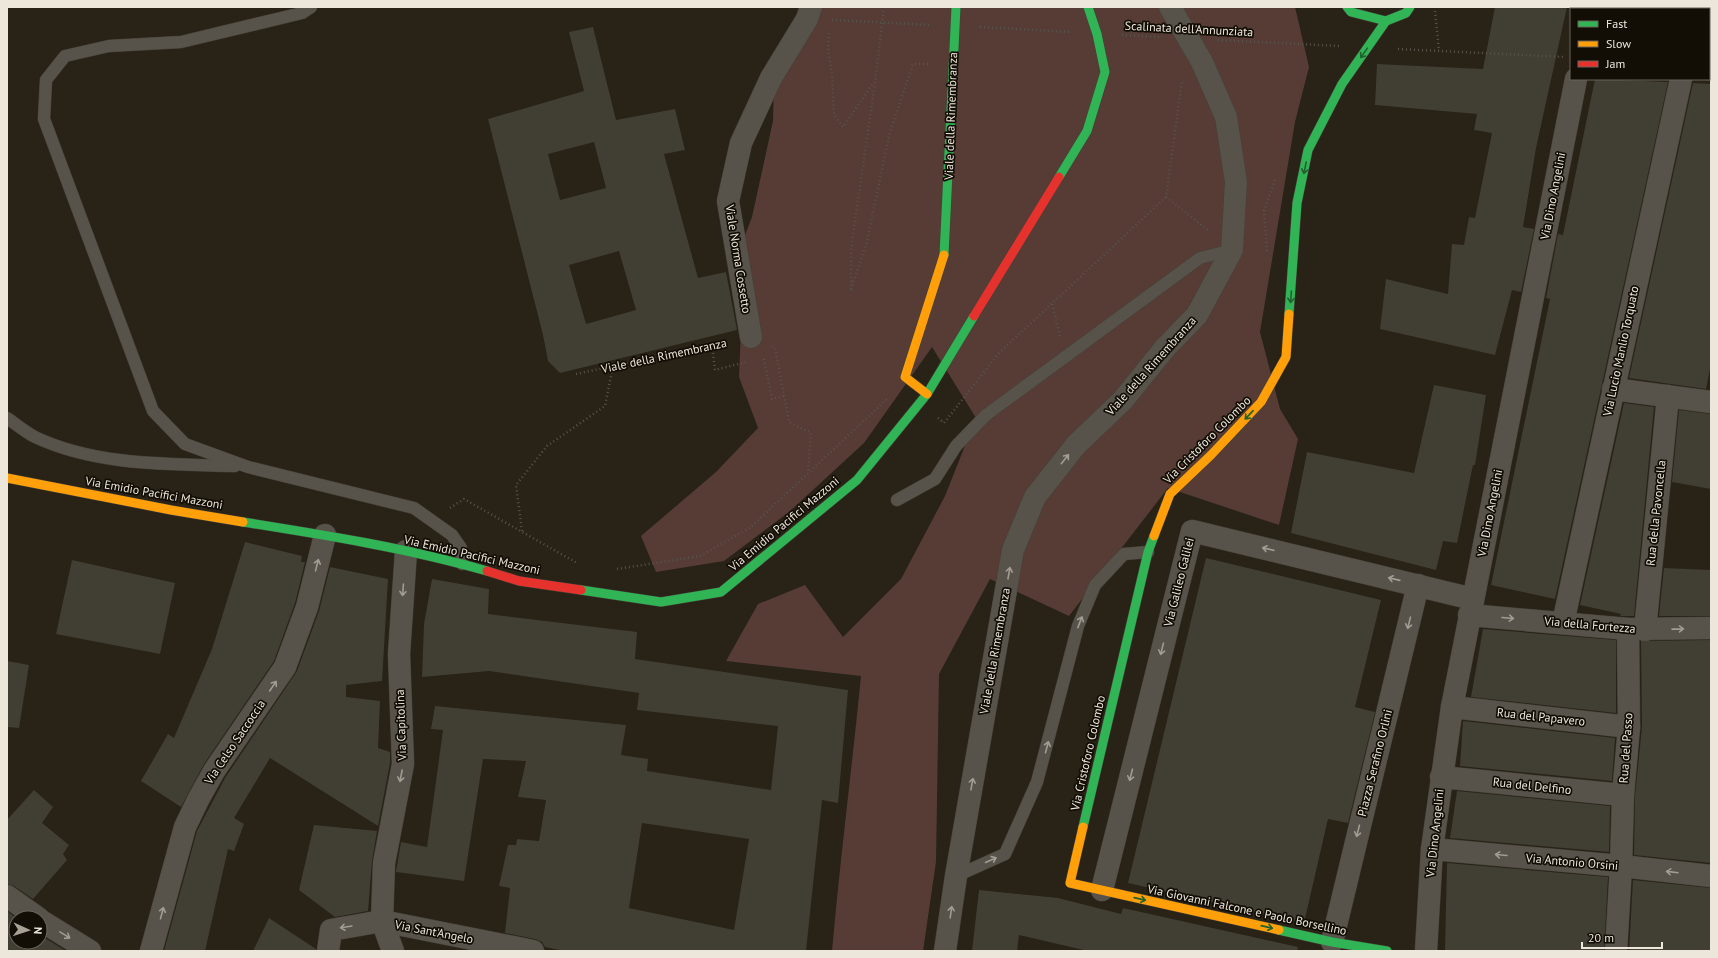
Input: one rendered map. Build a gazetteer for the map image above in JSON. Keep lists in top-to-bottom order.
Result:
{
  "streets": {
    "street": [
      "Viale della Rimembranza",
      "Via Dino Angelini",
      "Viale Norma Cossetto",
      "Via Lucio Manlio Torquato",
      "Via Cristoforo Colombo",
      "Via Emidio Pacifici Mazzoni",
      "Rua della Pavoncella",
      "Via Galileo Galilei",
      "Via della Fortezza",
      "Rua del Papavero",
      "Via Capitolina",
      "Via Celso Saccoccia",
      "Rua del Passo",
      "Piazza Serafino Orlini",
      "Rua del Delfino",
      "Via Antonio Orsini",
      "Via Giovanni Falcone e Paolo Borsellino",
      "Via Sant'Angelo"
    ],
    "path": ["Scalinata dell'Annunziata"]
  },
  "crossings": [
    ["Scalinata dell'Annunziata", "Viale della Rimembranza"],
    ["Scalinata dell'Annunziata", "Viale Norma Cossetto"],
    ["Scalinata dell'Annunziata", "Via Cristoforo Colombo"],
    ["Viale della Rimembranza", "Viale Norma Cossetto"],
    ["Viale della Rimembranza", "Via Emidio Pacifici Mazzoni"],
    ["Via Dino Angelini", "Via Galileo Galilei"],
    ["Via Dino Angelini", "Via della Fortezza"],
    ["Via Dino Angelini", "Rua del Papavero"],
    ["Via Dino Angelini", "Rua del Delfino"],
    ["Via Dino Angelini", "Via Antonio Orsini"],
    ["Via Lucio Manlio Torquato", "Via della Fortezza"],
    ["Via Cristoforo Colombo", "Via Galileo Galilei"],
    ["Via Cristoforo Colombo", "Via Giovanni Falcone e Paolo Borsellino"],
    ["Via Emidio Pacifici Mazzoni", "Via Capitolina"],
    ["Via Emidio Pacifici Mazzoni", "Via Celso Saccoccia"],
    ["Rua della Pavoncella", "Via della Fortezza"],
    ["Rua della Pavoncella", "Rua del Passo"],
    ["Via Galileo Galilei", "Via della Fortezza"],
    ["Via Galileo Galilei", "Piazza Serafino Orlini"],
    ["Via Galileo Galilei", "Via Giovanni Falcone e Paolo Borsellino"],
    ["Via della Fortezza", "Rua del Passo"],
    ["Rua del Papavero", "Rua del Passo"],
    ["Via Capitolina", "Via Sant'Angelo"],
    ["Rua del Passo", "Rua del Delfino"],
    ["Rua del Passo", "Via Antonio Orsini"],
    ["Piazza Serafino Orlini", "Via Giovanni Falcone e Paolo Borsellino"]
  ],
  "one_way": [
    "Via Cristoforo Colombo",
    "Via della Fortezza",
    "Via Capitolina",
    "Via Celso Saccoccia",
    "Piazza Serafino Orlini",
    "Via Antonio Orsini",
    "Via Giovanni Falcone e Paolo Borsellino"
  ],
  "legend": ["Fast", "Slow", "Jam"],
  "scale_bar": "20 m",
  "north": "right"
}
